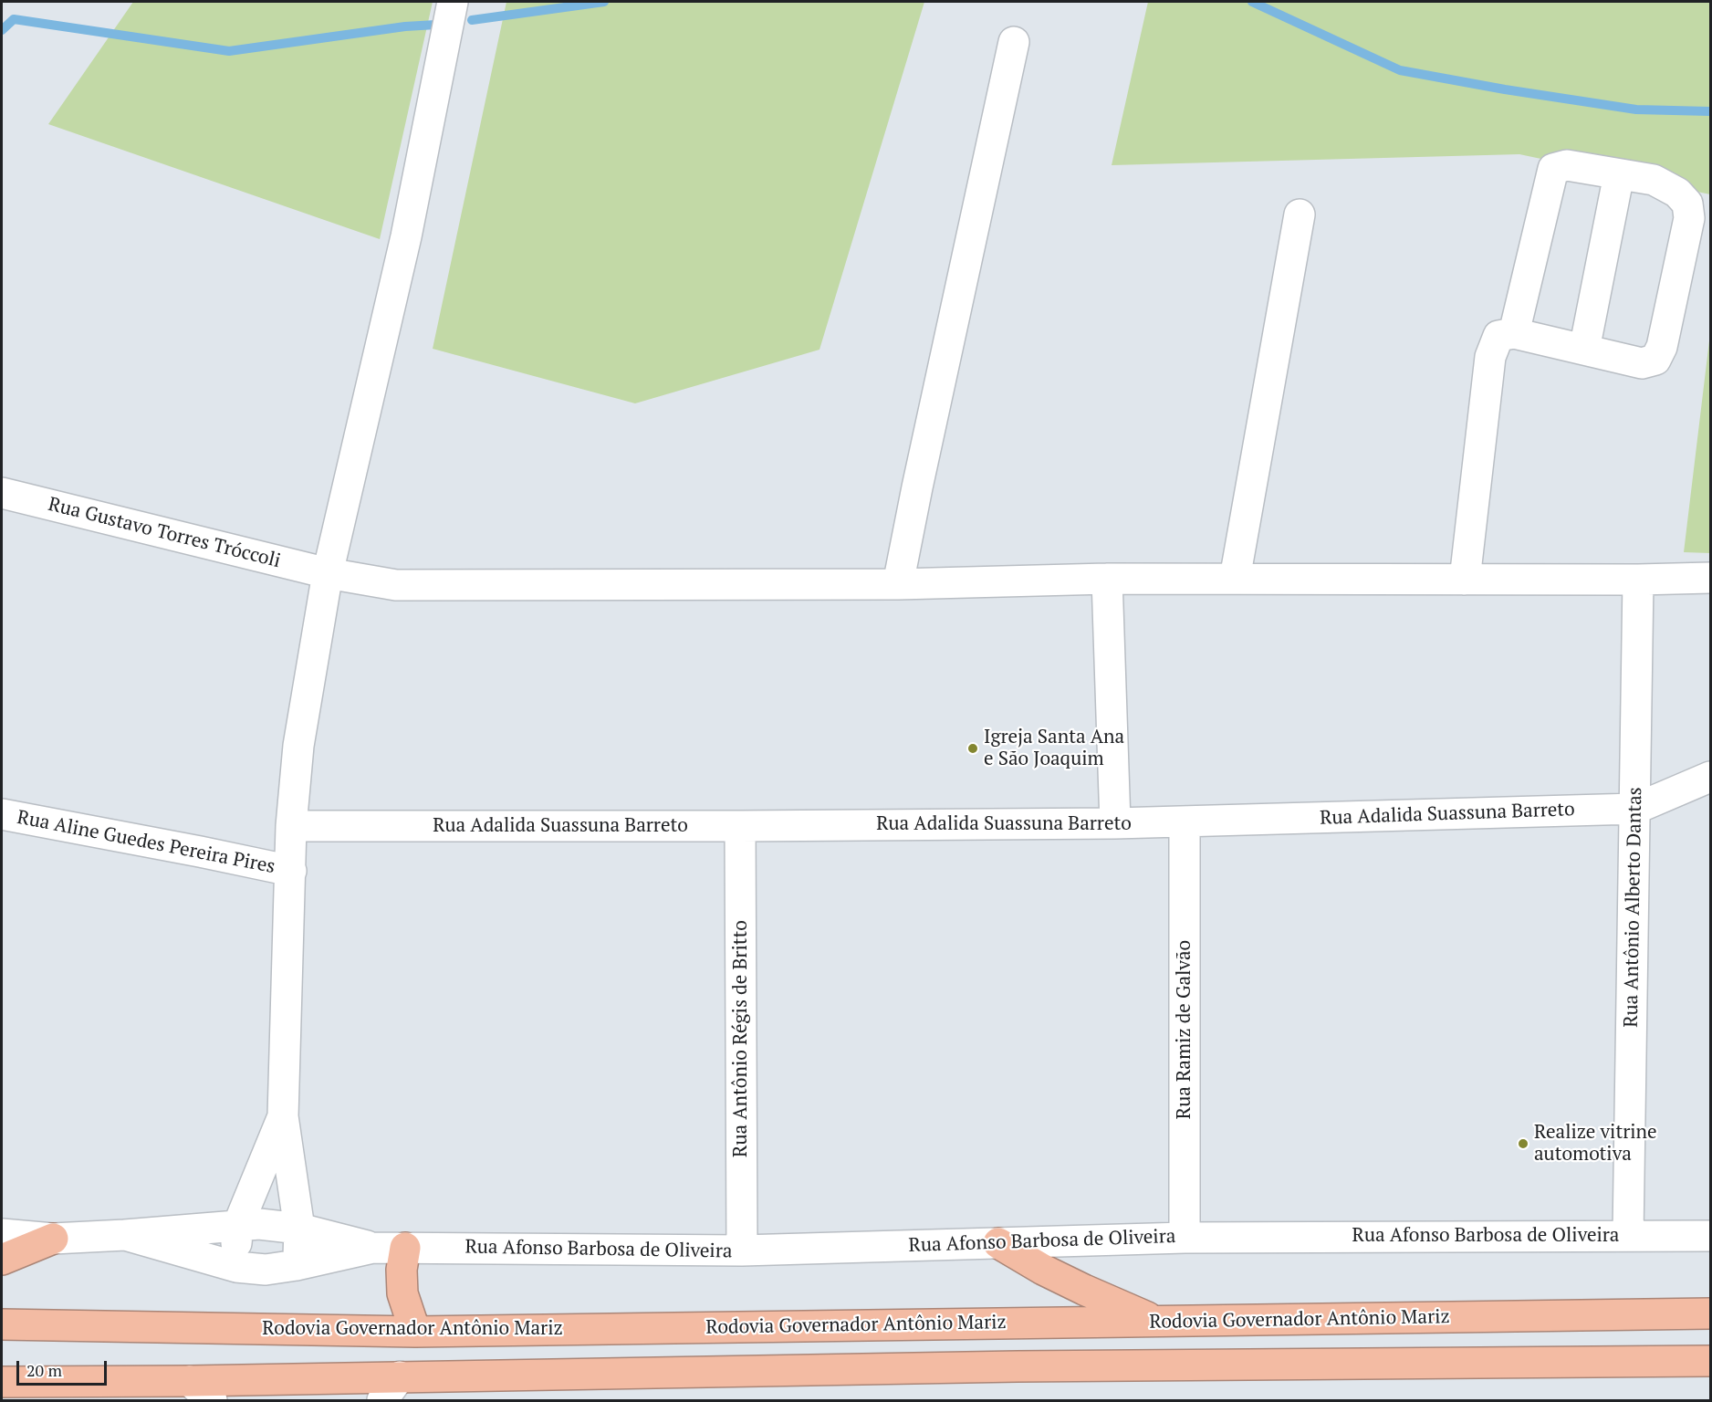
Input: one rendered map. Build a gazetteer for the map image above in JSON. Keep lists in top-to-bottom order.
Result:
{
  "streets": {
    "highway": ["Rodovia Governador Antônio Mariz"],
    "street": [
      "Rua Gustavo Torres Tróccoli",
      "Rua Adalida Suassuna Barreto",
      "Rua Aline Guedes Pereira Pires",
      "Rua Antônio Alberto Dantas",
      "Rua Ramiz de Galvão",
      "Rua Antônio Régis de Britto",
      "Rua Afonso Barbosa de Oliveira"
    ]
  },
  "crossings": [
    ["Rua Gustavo Torres Tróccoli", "Rua Antônio Alberto Dantas"],
    ["Rua Adalida Suassuna Barreto", "Rua Antônio Alberto Dantas"],
    ["Rua Adalida Suassuna Barreto", "Rua Ramiz de Galvão"],
    ["Rua Adalida Suassuna Barreto", "Rua Antônio Régis de Britto"],
    ["Rua Antônio Alberto Dantas", "Rua Afonso Barbosa de Oliveira"],
    ["Rua Ramiz de Galvão", "Rua Afonso Barbosa de Oliveira"],
    ["Rua Antônio Régis de Britto", "Rua Afonso Barbosa de Oliveira"]
  ],
  "places": ["Igreja Santa Ana e São Joaquim", "Realize vitrine automotiva"],
  "scale_bar": "20 m"
}
